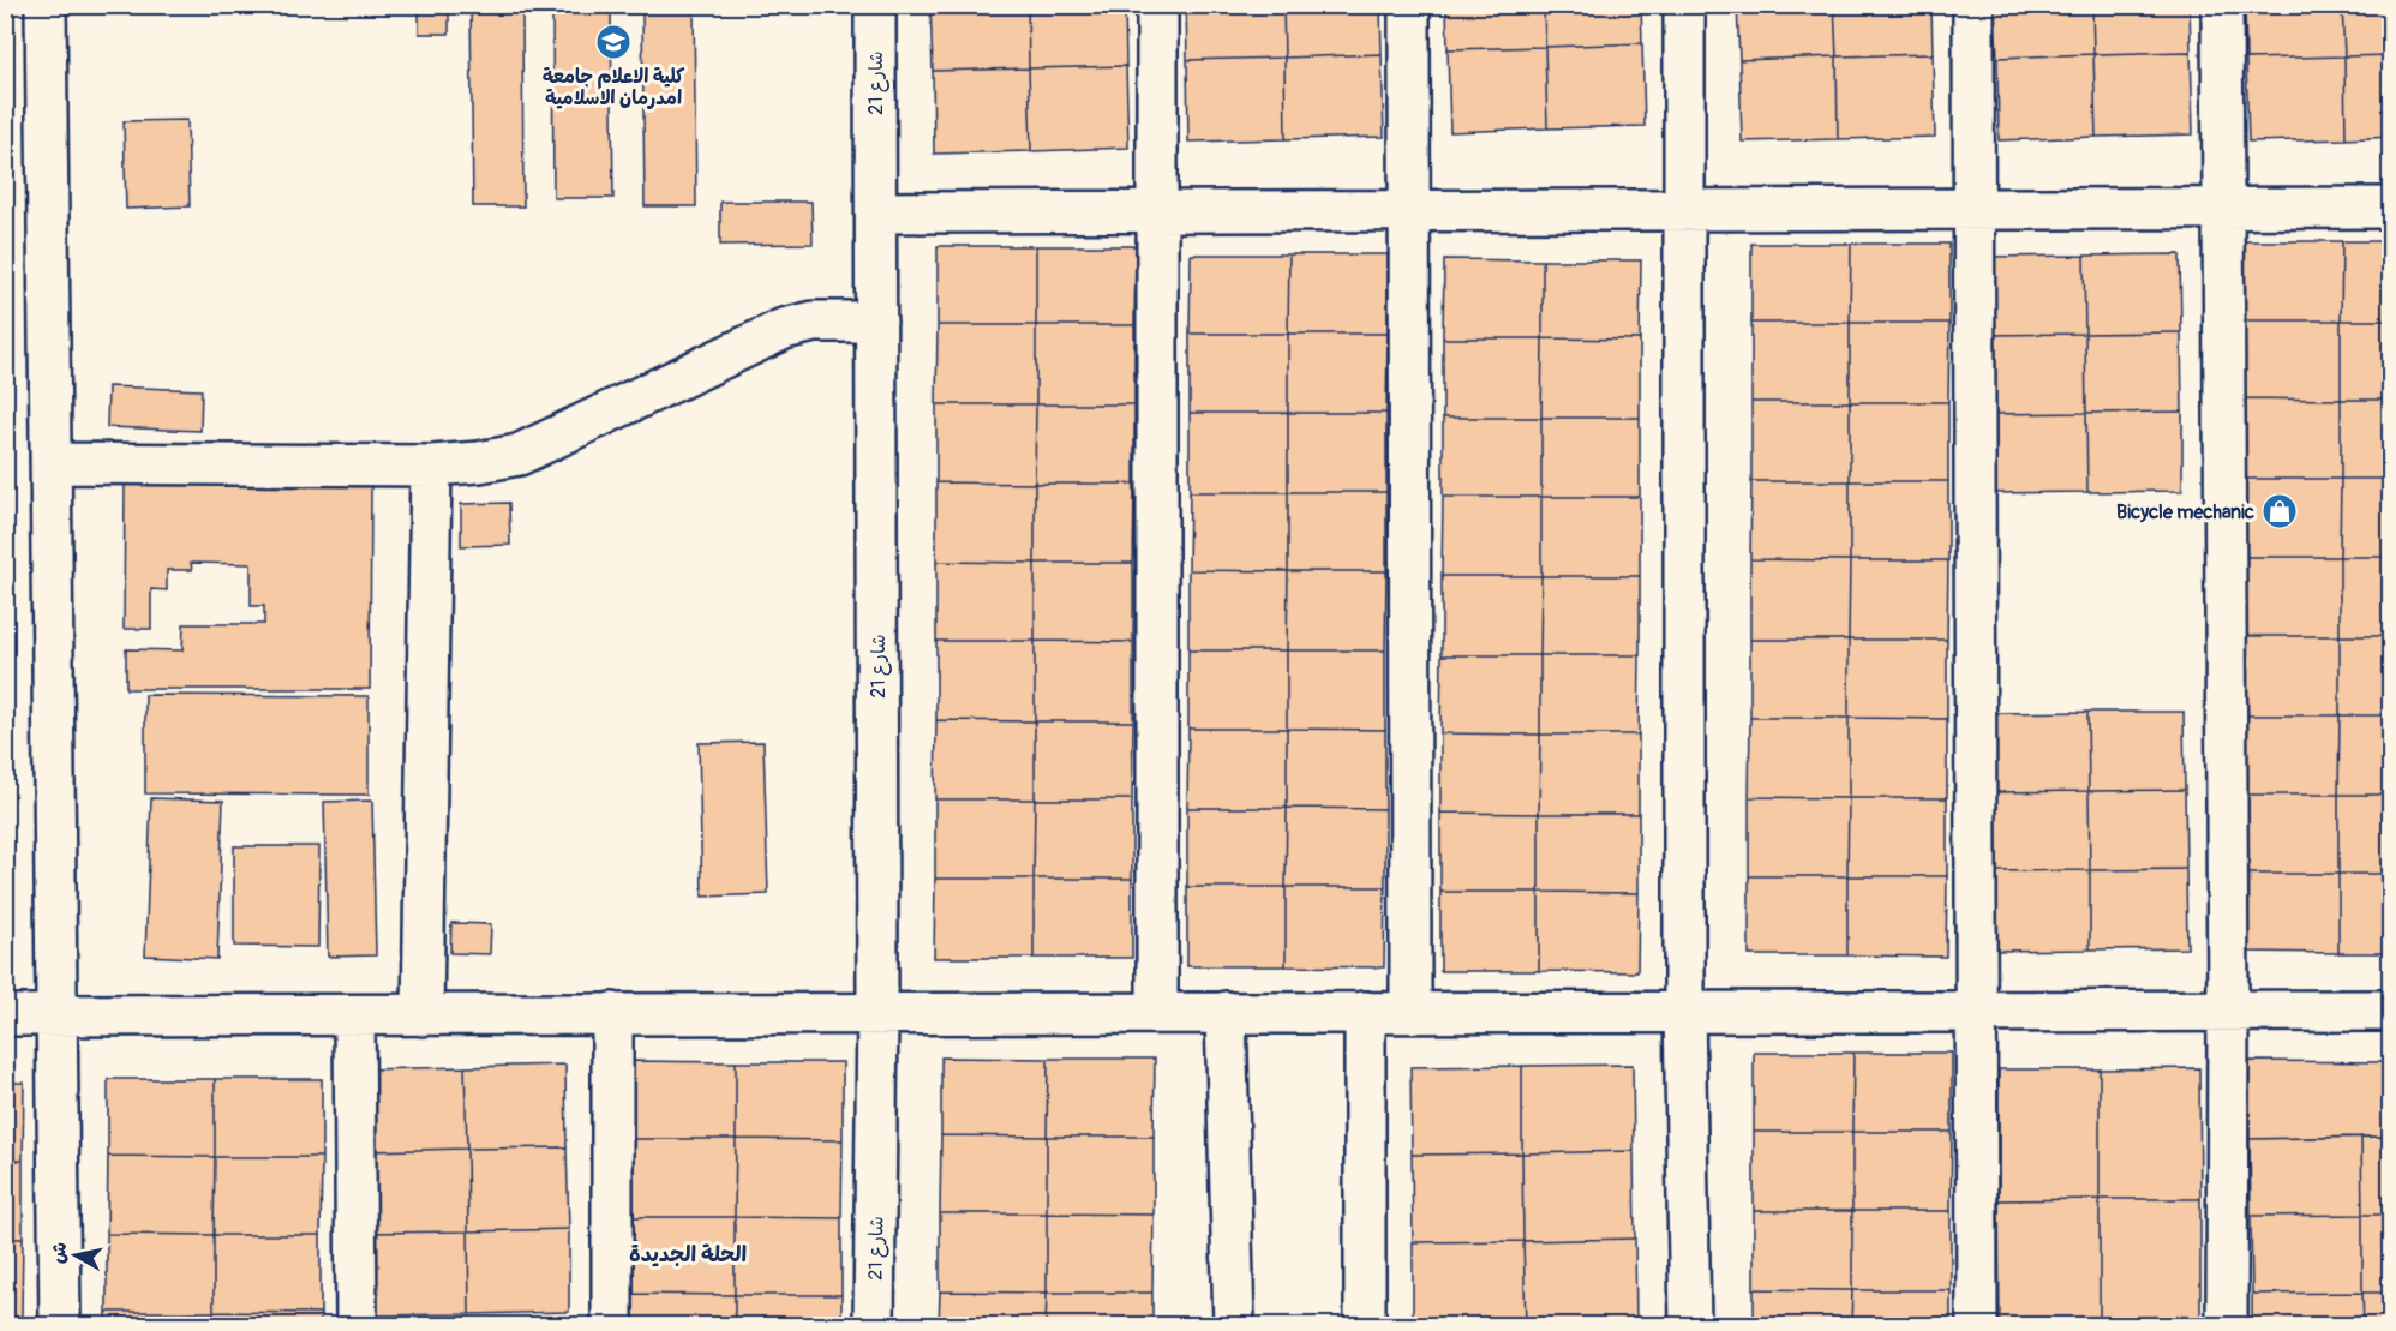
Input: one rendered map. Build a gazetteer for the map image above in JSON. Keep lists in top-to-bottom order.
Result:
{
  "streets": {
    "street": ["شارع 21"]
  },
  "districts": ["الحلة الجديدة"],
  "places": {
    "school or university": ["كلية الاعلام جامعة امدرمان الاسلامية"],
    "shop": ["Bicycle mechanic"]
  },
  "north": "left"
}
